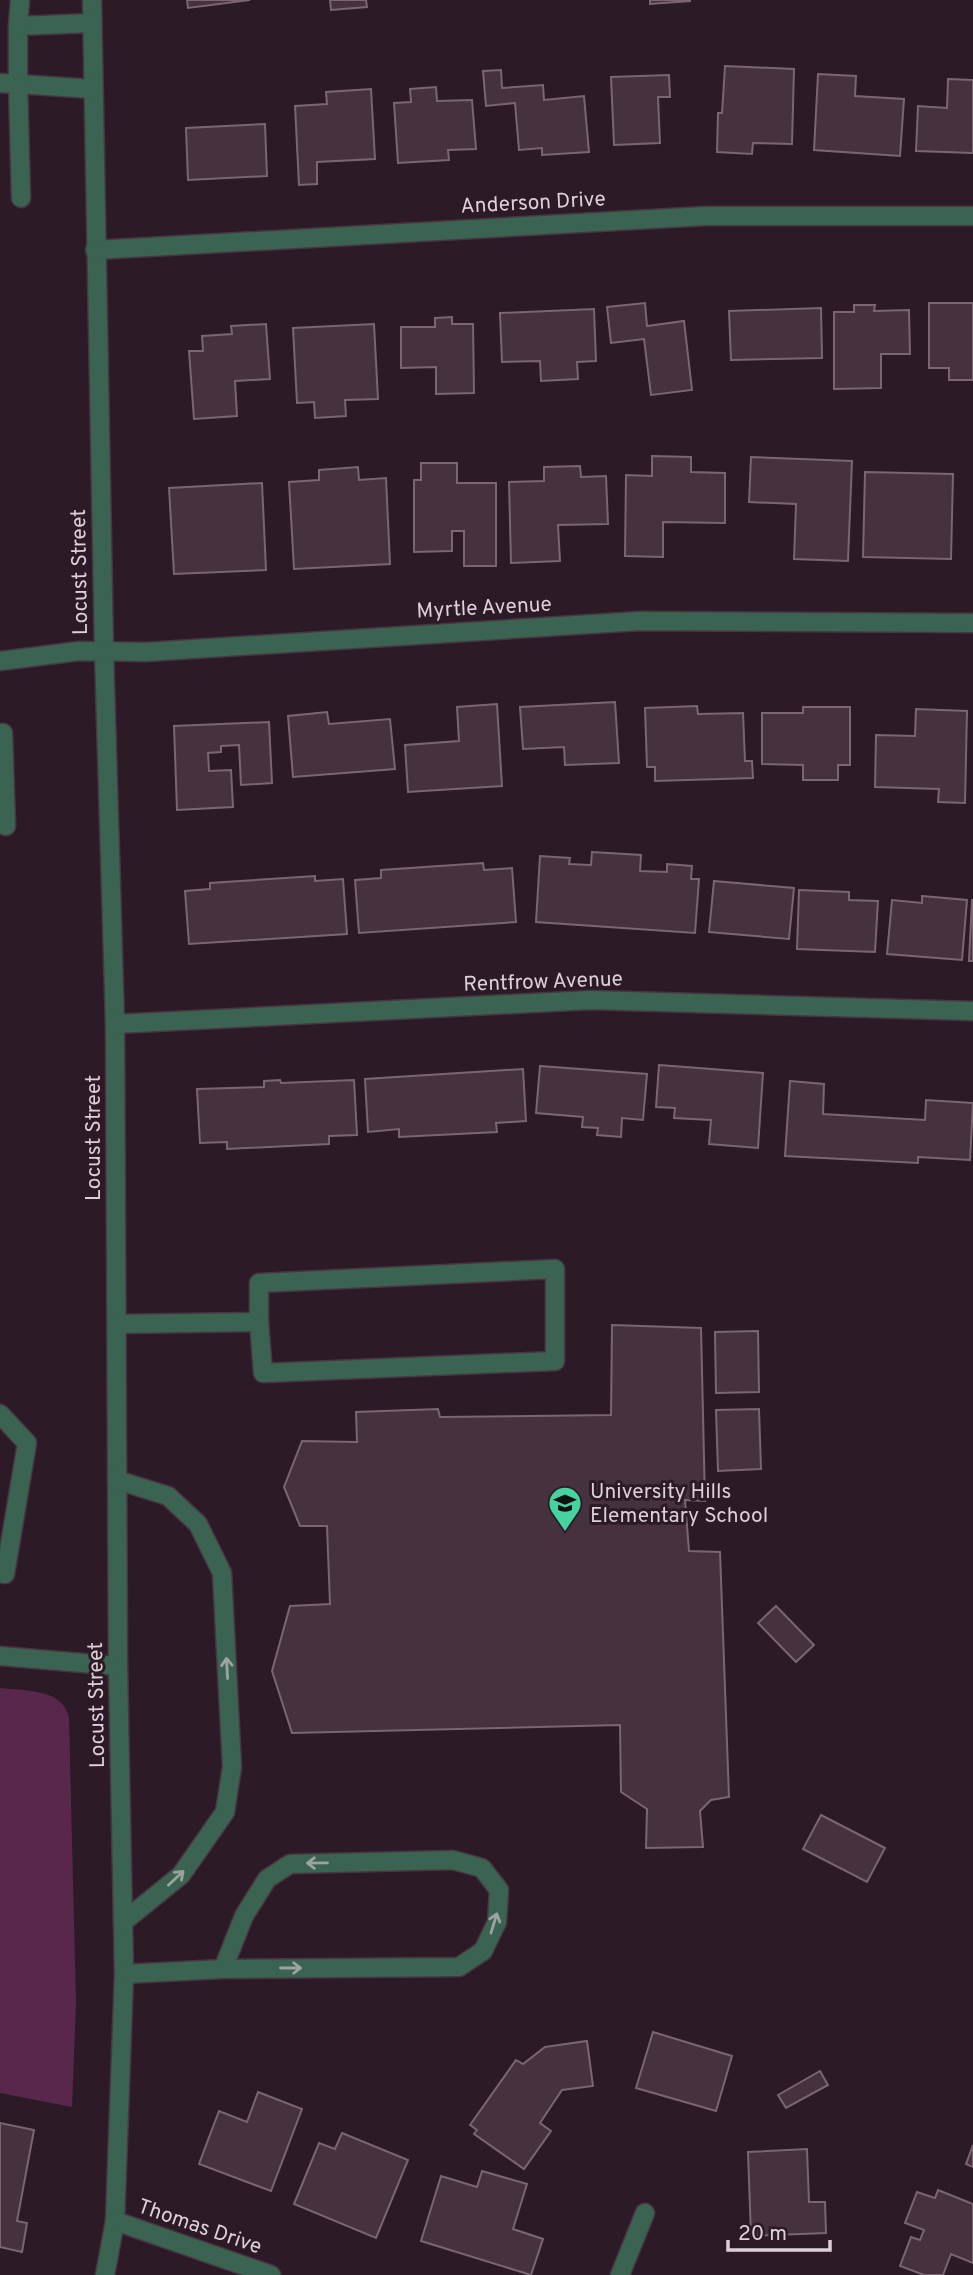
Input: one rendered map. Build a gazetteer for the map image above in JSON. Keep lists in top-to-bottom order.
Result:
{
  "streets": {
    "street": [
      "Anderson Drive",
      "Locust Street",
      "Myrtle Avenue",
      "Rentfrow Avenue",
      "Thomas Drive"
    ]
  },
  "crossings": [
    ["Anderson Drive", "Locust Street"],
    ["Locust Street", "Myrtle Avenue"],
    ["Locust Street", "Rentfrow Avenue"],
    ["Locust Street", "Thomas Drive"]
  ],
  "places": {
    "school or university": ["University Hills Elementary School"]
  },
  "scale_bar": "20 m"
}
